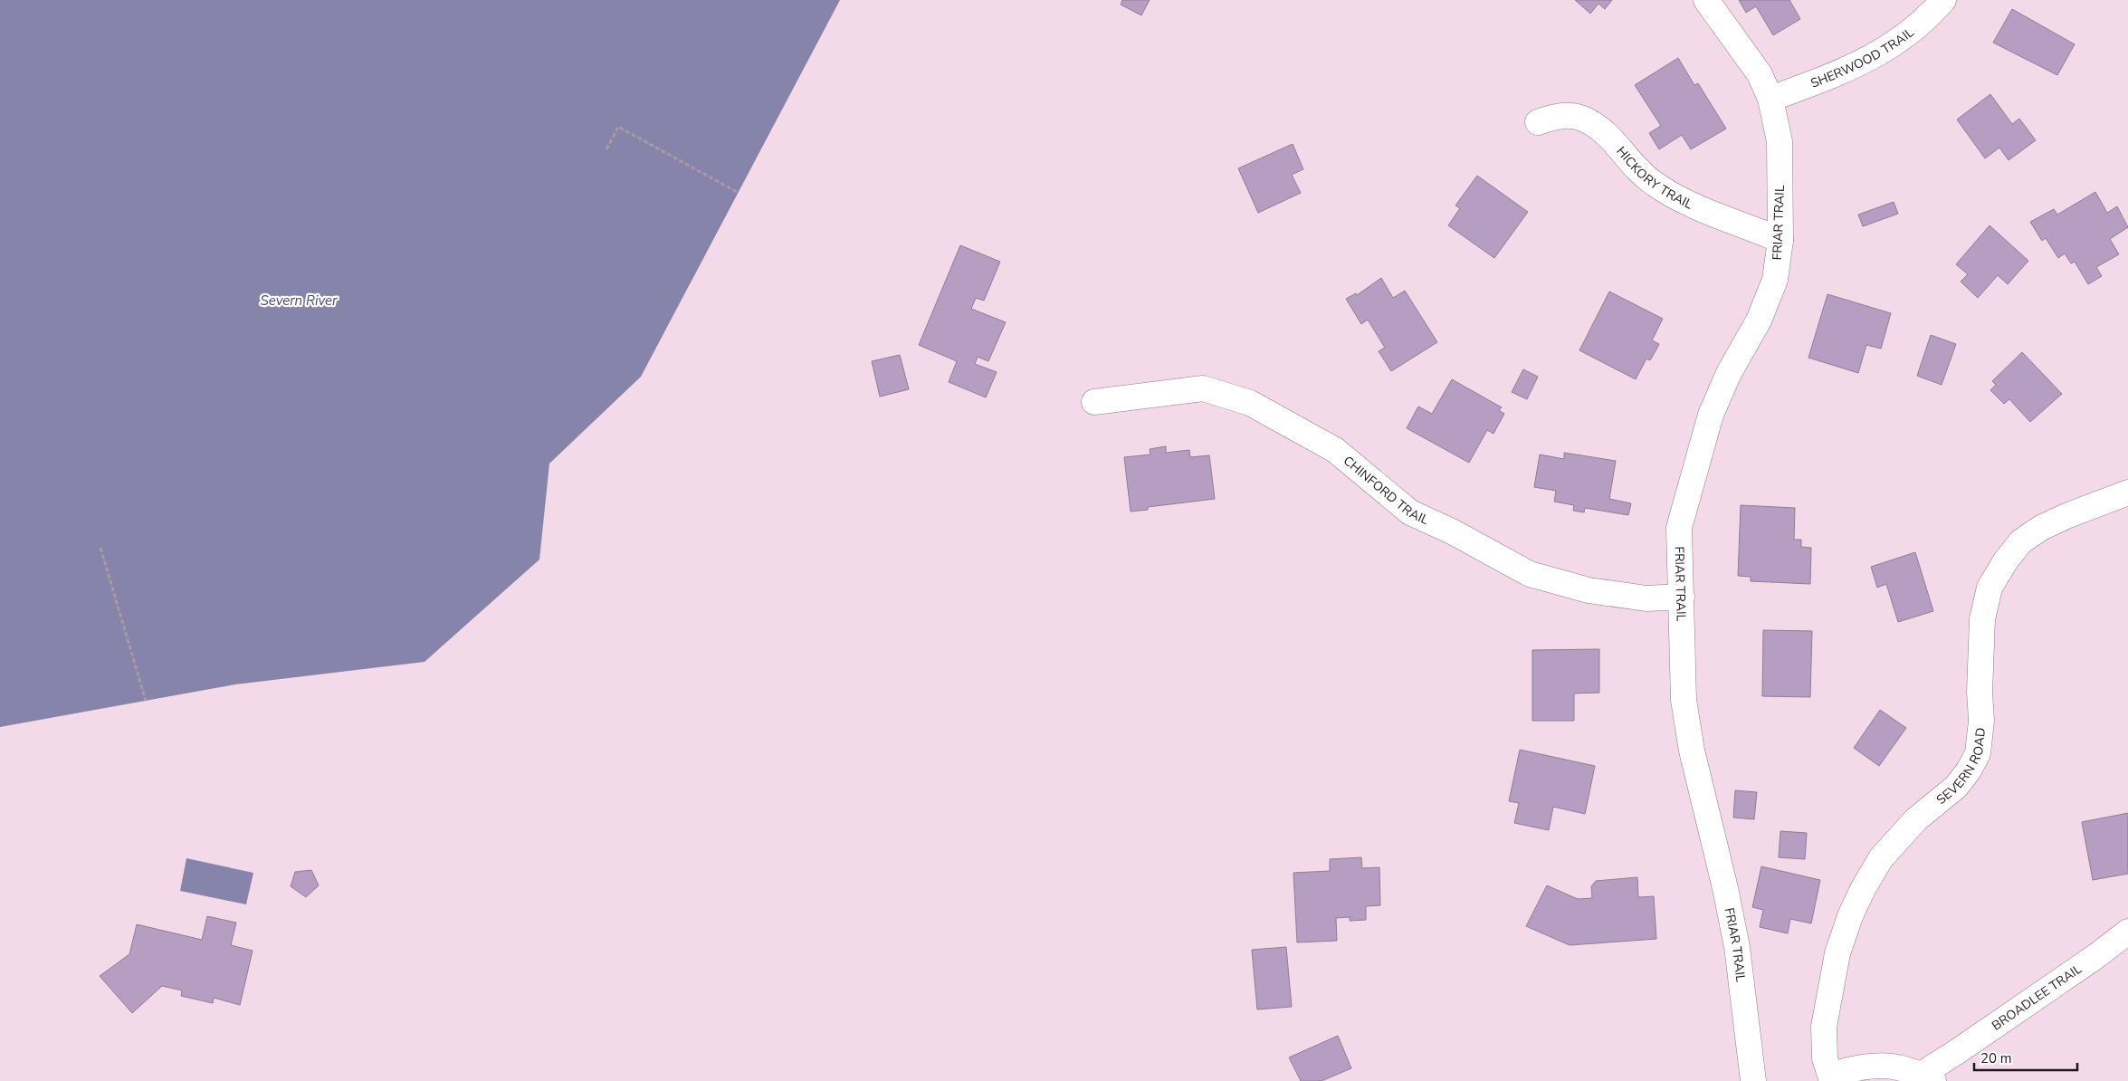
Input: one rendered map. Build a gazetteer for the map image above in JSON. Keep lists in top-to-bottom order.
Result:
{
  "streets": {
    "street": [
      "SHERWOOD TRAIL",
      "HICKORY TRAIL",
      "FRIAR TRAIL",
      "CHINFORD TRAIL",
      "SEVERN ROAD",
      "BROADLEE TRAIL"
    ]
  },
  "crossings": [
    ["SHERWOOD TRAIL", "FRIAR TRAIL"],
    ["HICKORY TRAIL", "FRIAR TRAIL"],
    ["FRIAR TRAIL", "CHINFORD TRAIL"]
  ],
  "water": ["Severn River"],
  "scale_bar": "20 m"
}
